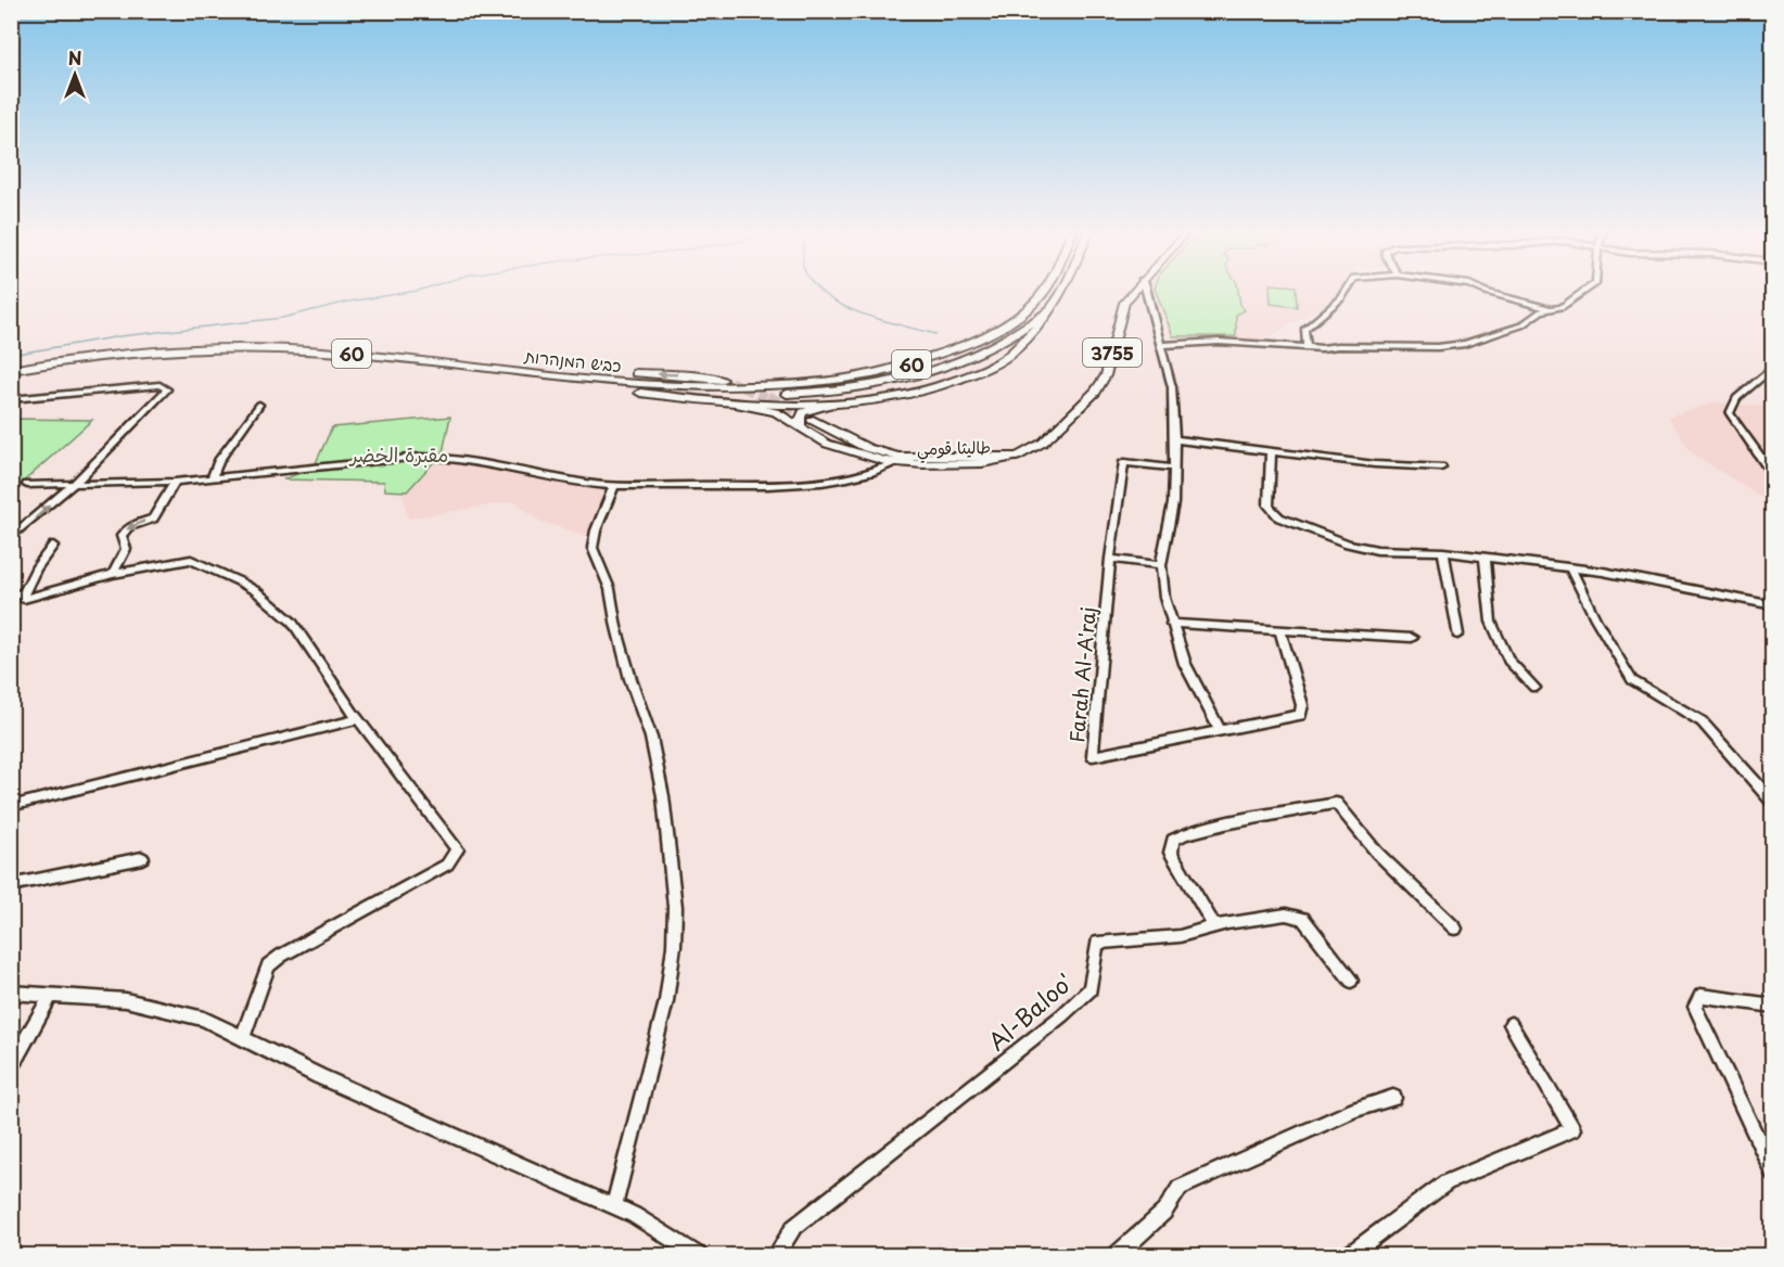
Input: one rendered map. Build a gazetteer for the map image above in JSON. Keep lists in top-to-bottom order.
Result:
{
  "streets": {
    "highway": ["60", "כביש המנהרות"],
    "main road": ["3755", "طاليثا قومي"],
    "street": ["Farah Al-A'raj", "Al-Baloo'"]
  },
  "crossings": [
    ["3755", "60"],
    ["3755", "כביש המנהרות"],
    ["3755", "طاليثا قومي"],
    ["60", "כביש המנהרות"]
  ],
  "parks": ["مقبرة الخضر"],
  "north": "top"
}
